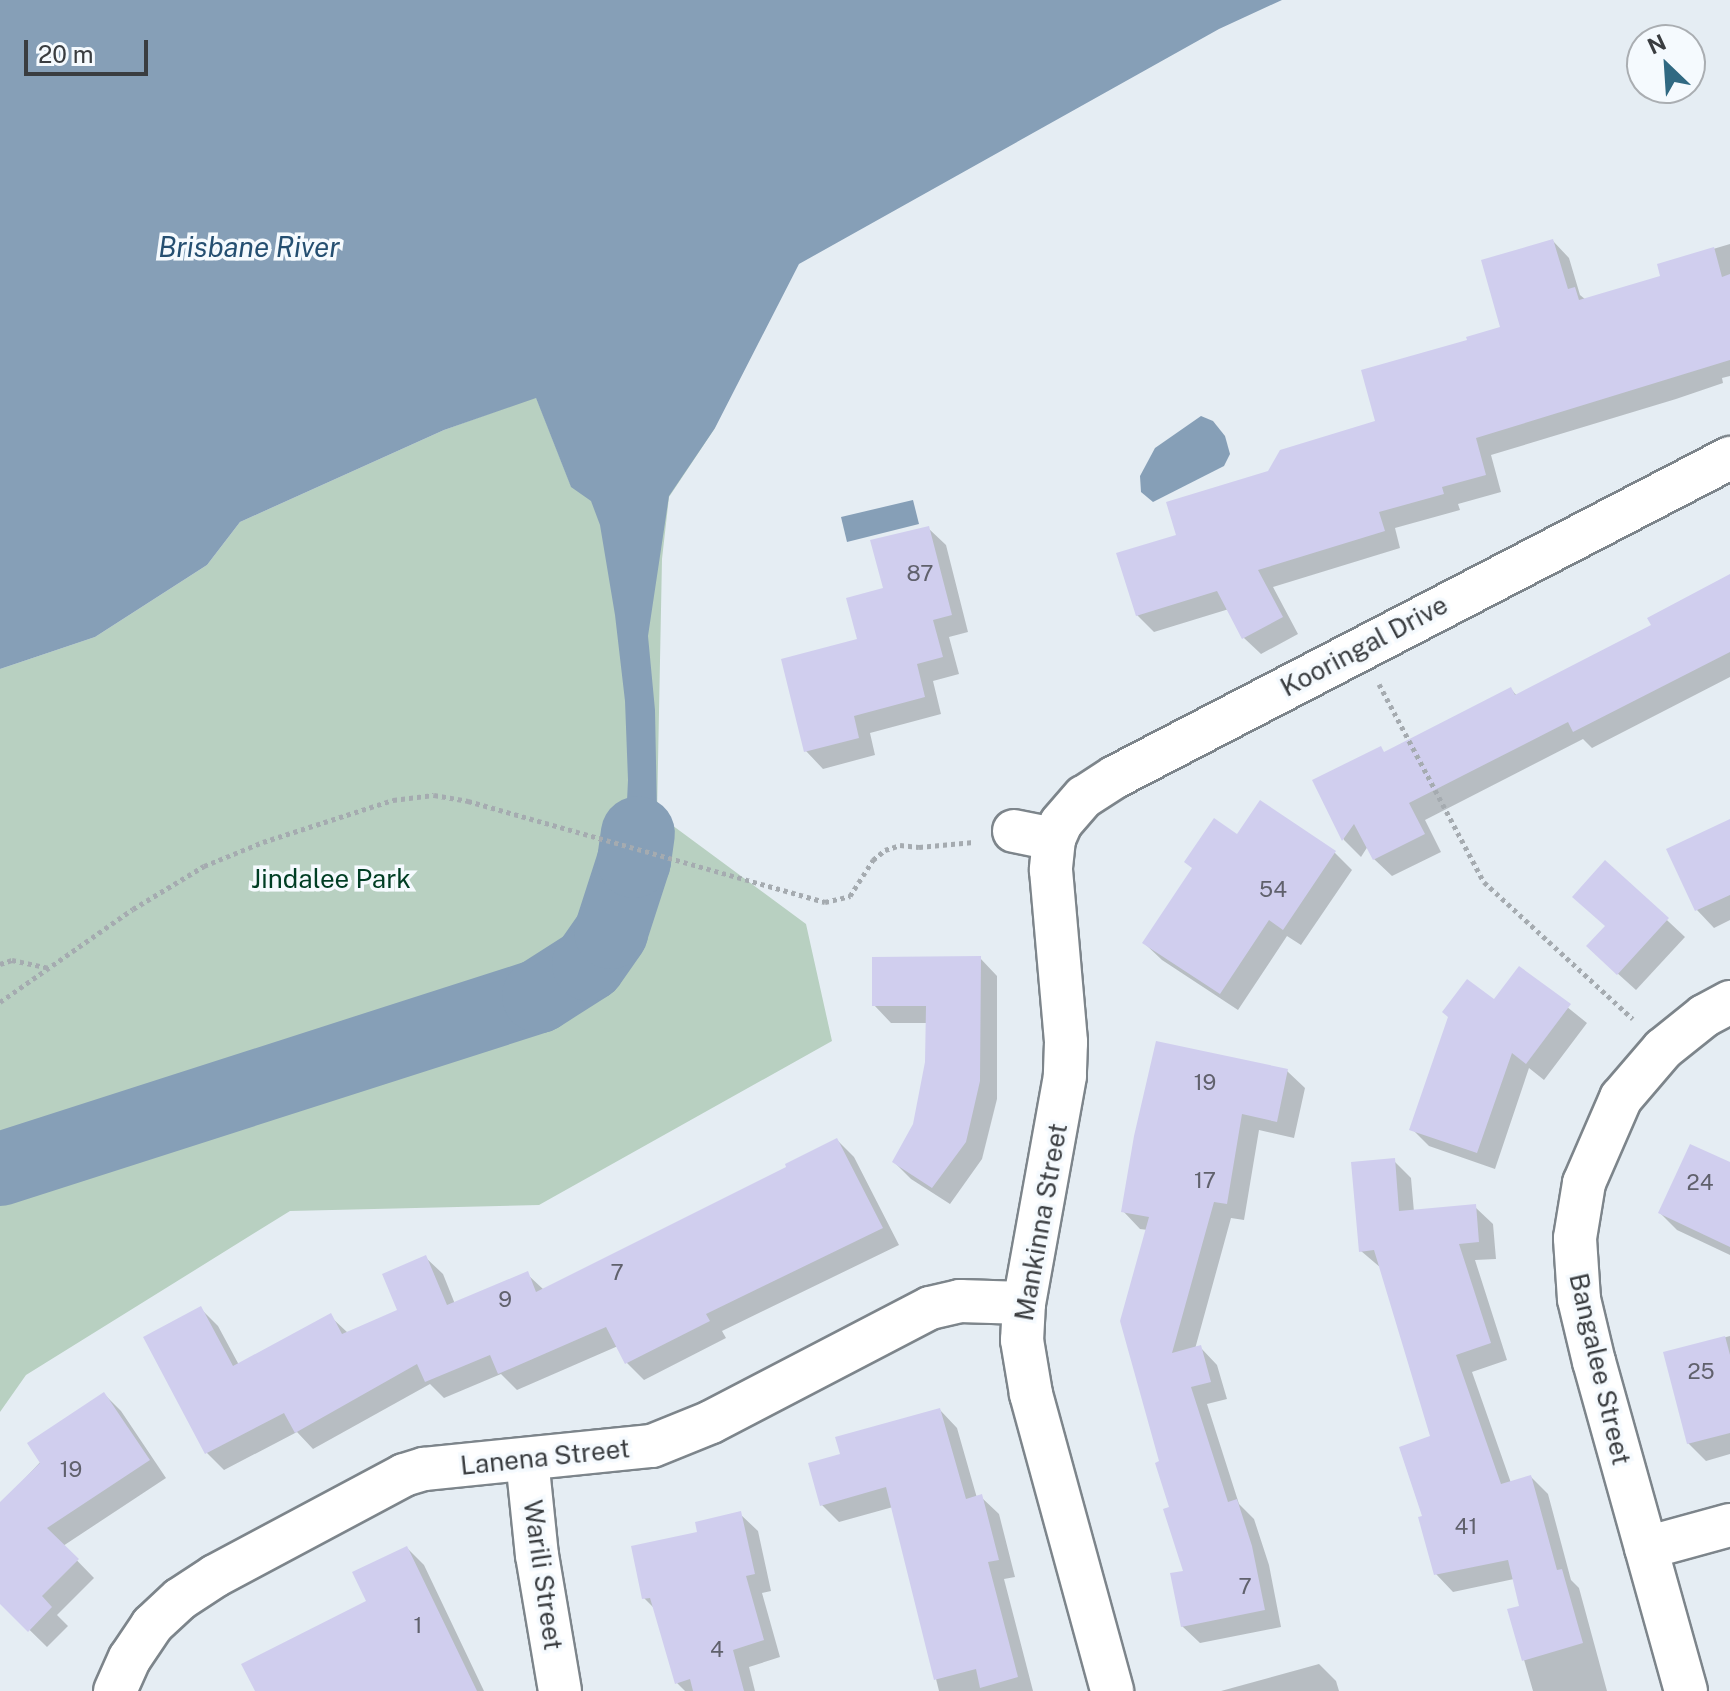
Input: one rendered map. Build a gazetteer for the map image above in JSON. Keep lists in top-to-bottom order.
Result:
{
  "streets": {
    "street": [
      "Kooringal Drive",
      "Mankinna Street",
      "Bangalee Street",
      "Lanena Street",
      "Warili Street"
    ]
  },
  "crossings": [
    ["Kooringal Drive", "Mankinna Street"],
    ["Mankinna Street", "Lanena Street"],
    ["Lanena Street", "Warili Street"]
  ],
  "water": ["Brisbane River"],
  "parks": ["Jindalee Park"],
  "house_numbers": [
    "87",
    "54",
    "19",
    "17",
    "24",
    "7",
    "9",
    "25",
    "19",
    "41",
    "7",
    "1",
    "4"
  ],
  "scale_bar": "20 m",
  "north": "top left"
}
